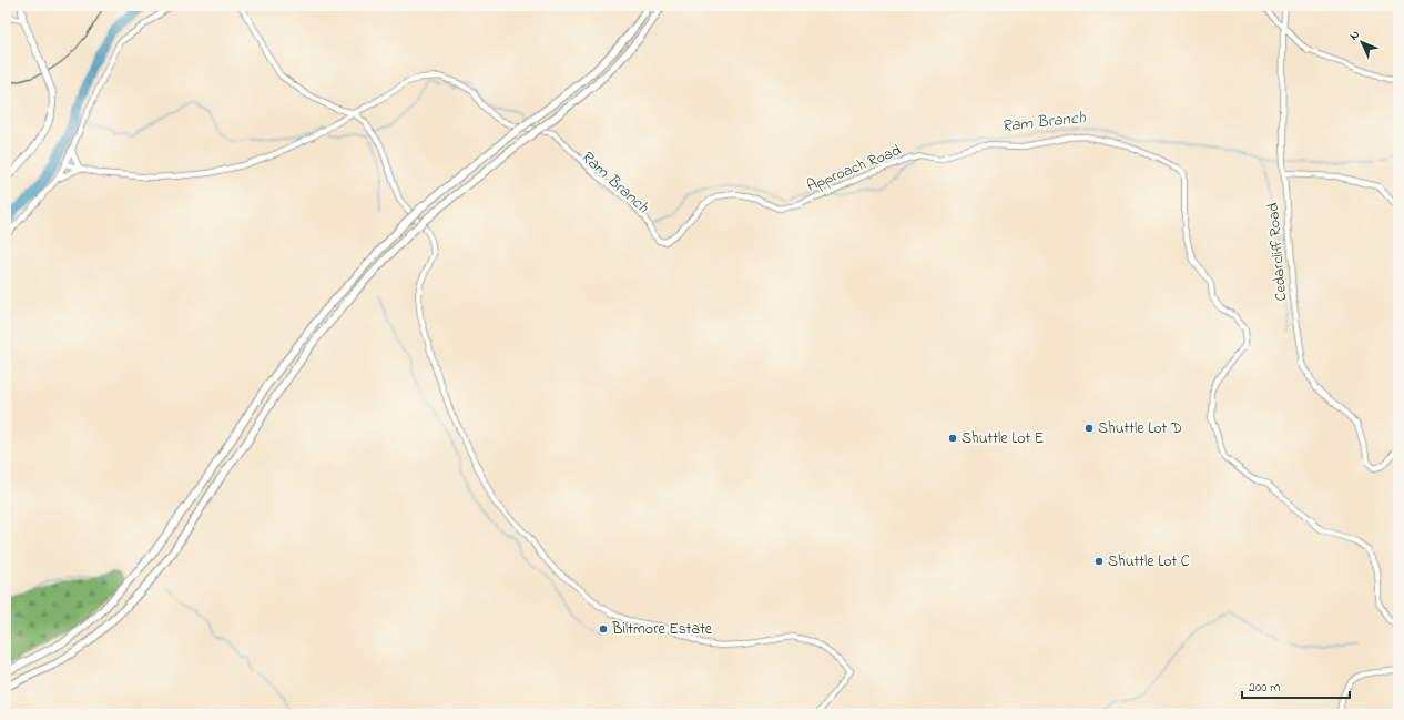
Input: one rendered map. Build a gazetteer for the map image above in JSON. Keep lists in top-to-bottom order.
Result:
{
  "streets": {
    "street": ["Approach Road", "Cedarcliff Road"]
  },
  "water": ["Ram Branch"],
  "places": [
    "Shuttle Lot D",
    "Shuttle Lot E",
    "Shuttle Lot C",
    "Biltmore Estate"
  ],
  "scale_bar": "200 m",
  "north": "top left"
}
